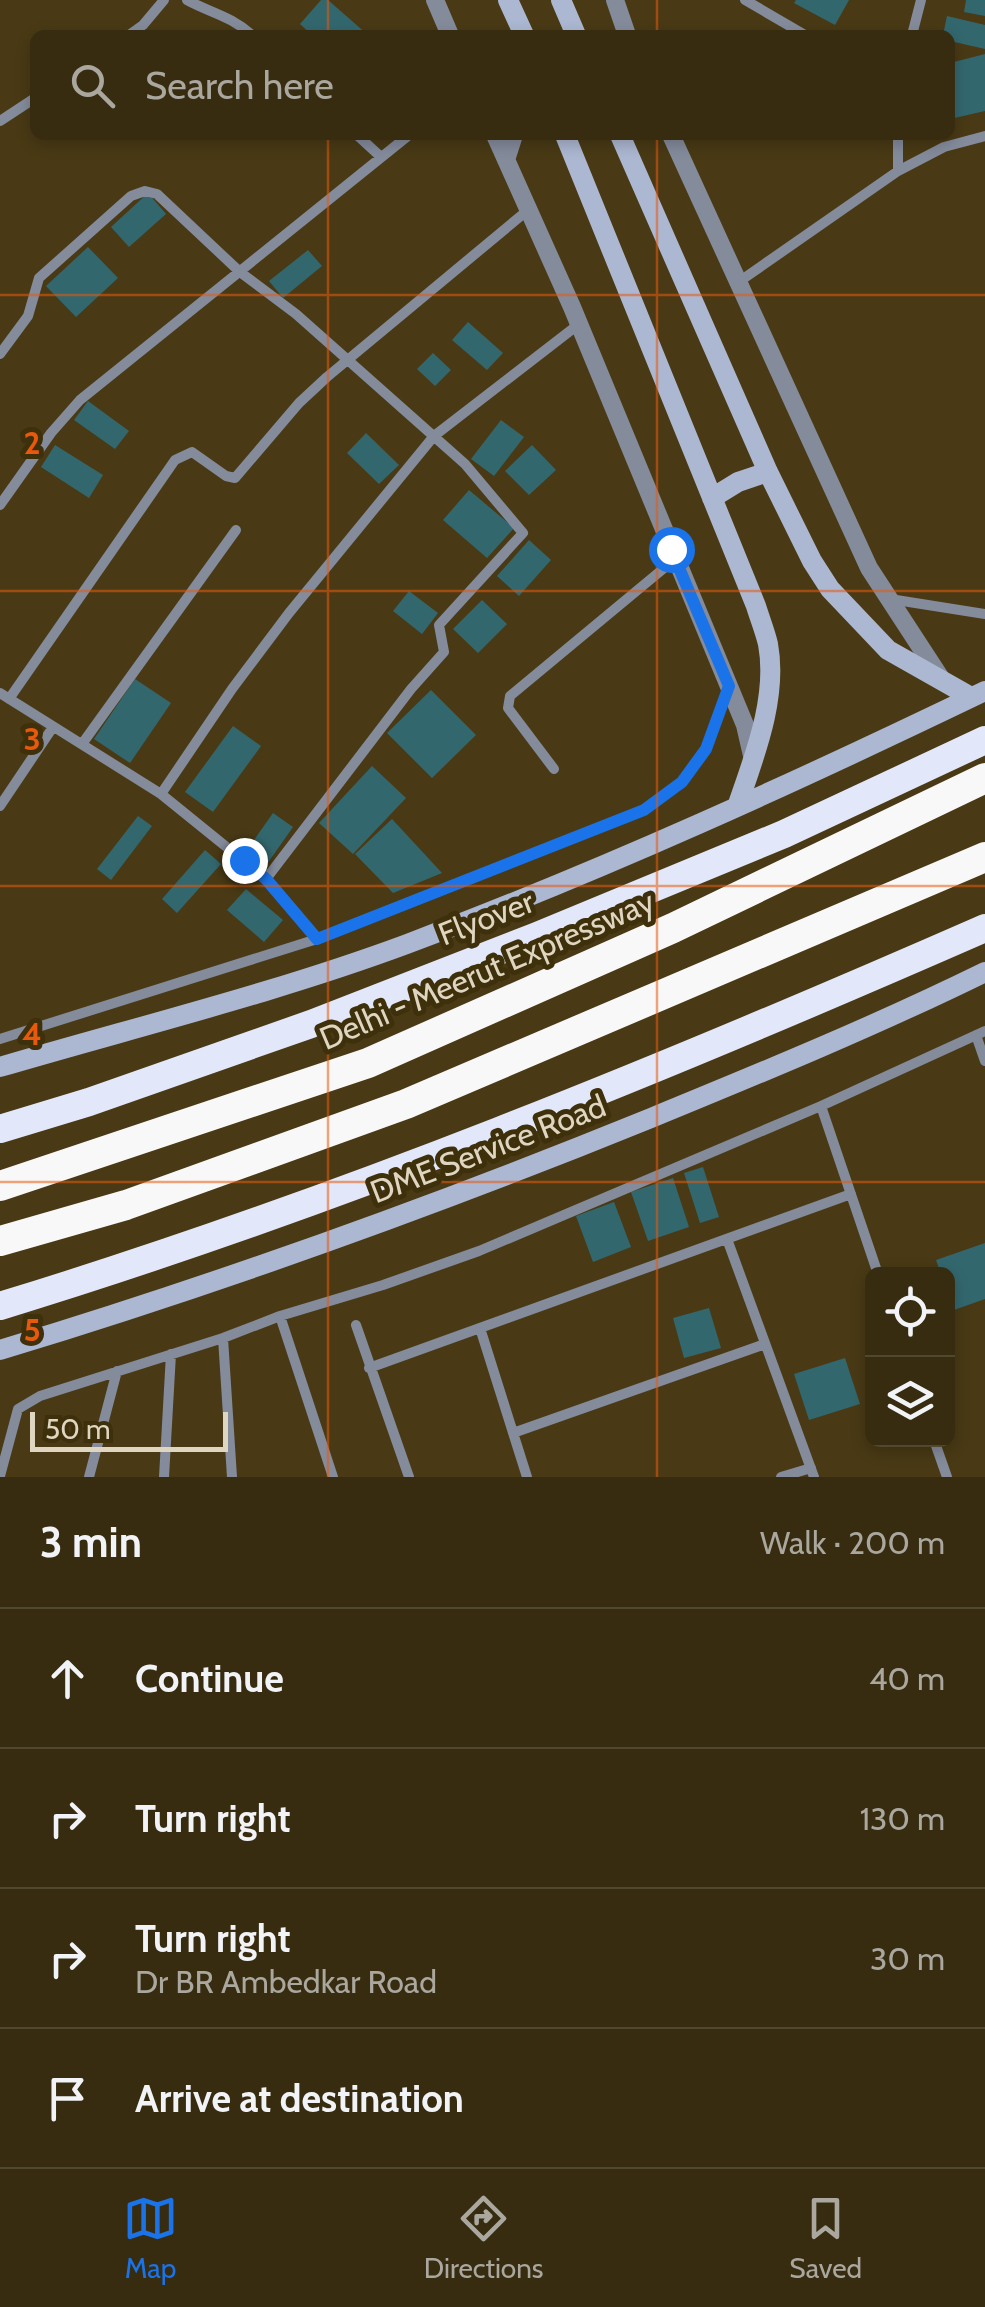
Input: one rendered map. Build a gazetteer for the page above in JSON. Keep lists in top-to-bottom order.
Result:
{
  "streets": {
    "highway": ["Flyover", "Delhi - Meerut Expressway"],
    "main road": ["DME Service Road"]
  },
  "scale_bar": "50 m",
  "page": {
    "search": "Search here",
    "scale": "50 m",
    "heading": ["3 min", "Walk · 200 m"],
    "list": [
      ["Continue", "40 m"],
      ["Turn right", "130 m"],
      ["Turn right", "Dr BR Ambedkar Road", "30 m"],
      "Arrive at destination"
    ],
    "nav": ["Map", "Directions", "Saved"]
  },
  "grid": {
    "rows": [
      "2",
      "3",
      "4",
      "5"
    ]
  }
}
